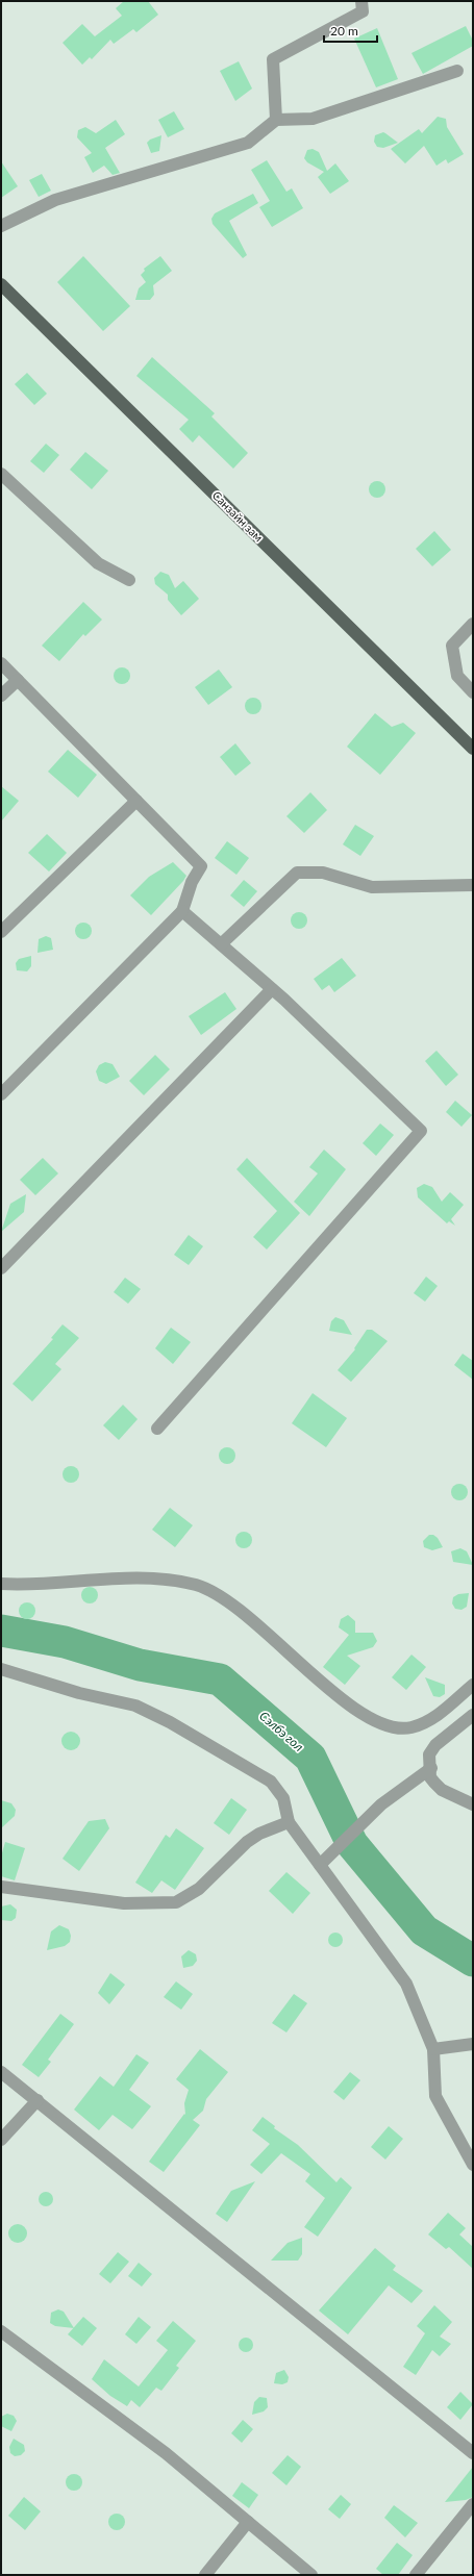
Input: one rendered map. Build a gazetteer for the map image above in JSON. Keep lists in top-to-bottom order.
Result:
{
  "streets": {
    "main road": ["Санзайн зам"]
  },
  "water": ["Сэлбэ гол"],
  "scale_bar": "20 m"
}
